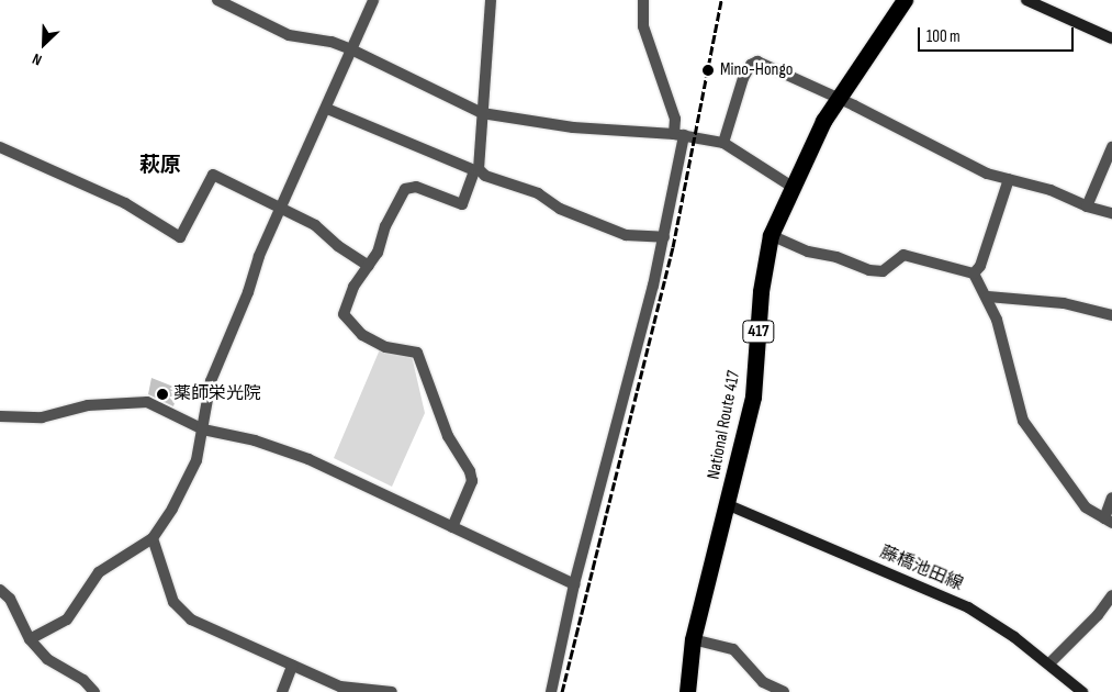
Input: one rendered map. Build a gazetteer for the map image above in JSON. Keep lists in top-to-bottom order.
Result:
{
  "streets": {
    "highway": ["417", "National Route 417"],
    "main road": ["藤橋池田線"]
  },
  "crossings": [
    ["National Route 417", "藤橋池田線"]
  ],
  "districts": ["萩原"],
  "places": ["Mino-Hongo", "薬師栄光院"],
  "scale_bar": "100 m",
  "north": "bottom left"
}
